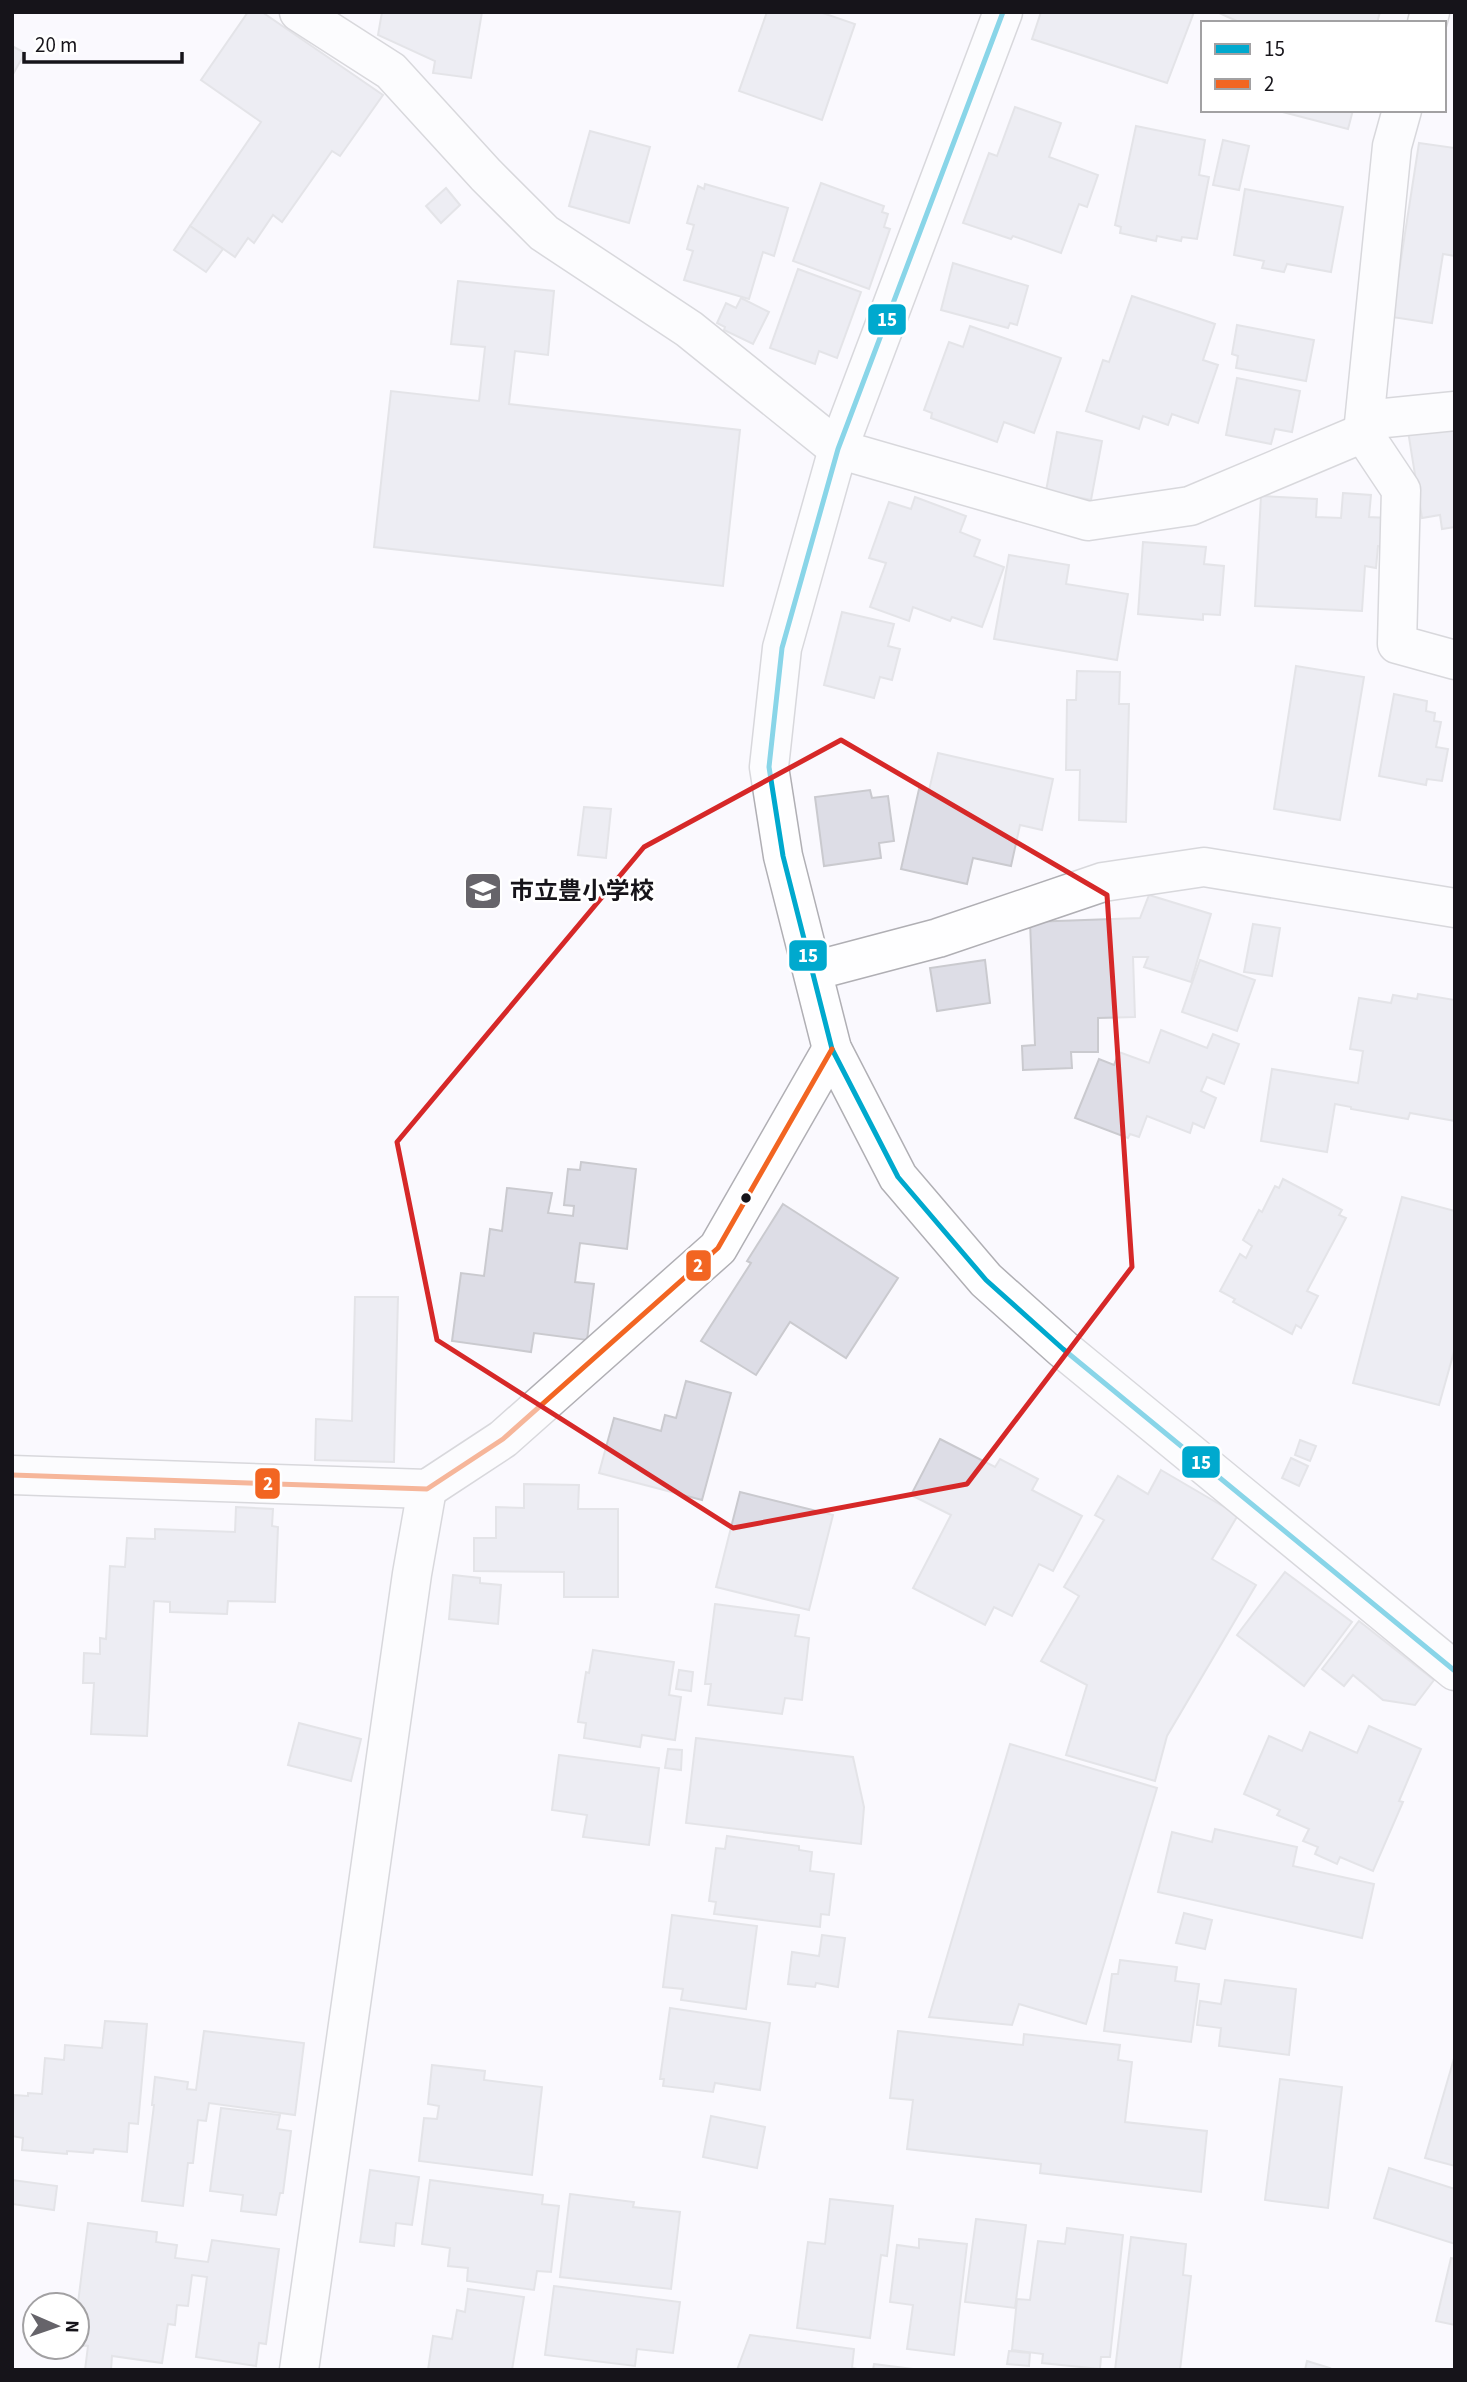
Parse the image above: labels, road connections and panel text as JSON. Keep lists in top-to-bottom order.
{
  "places": {
    "school or university": ["市立豊小学校"]
  },
  "lines": ["transit line 15", "transit line 2"],
  "legend": ["15", "2"],
  "scale_bar": "20 m",
  "north": "right"
}
